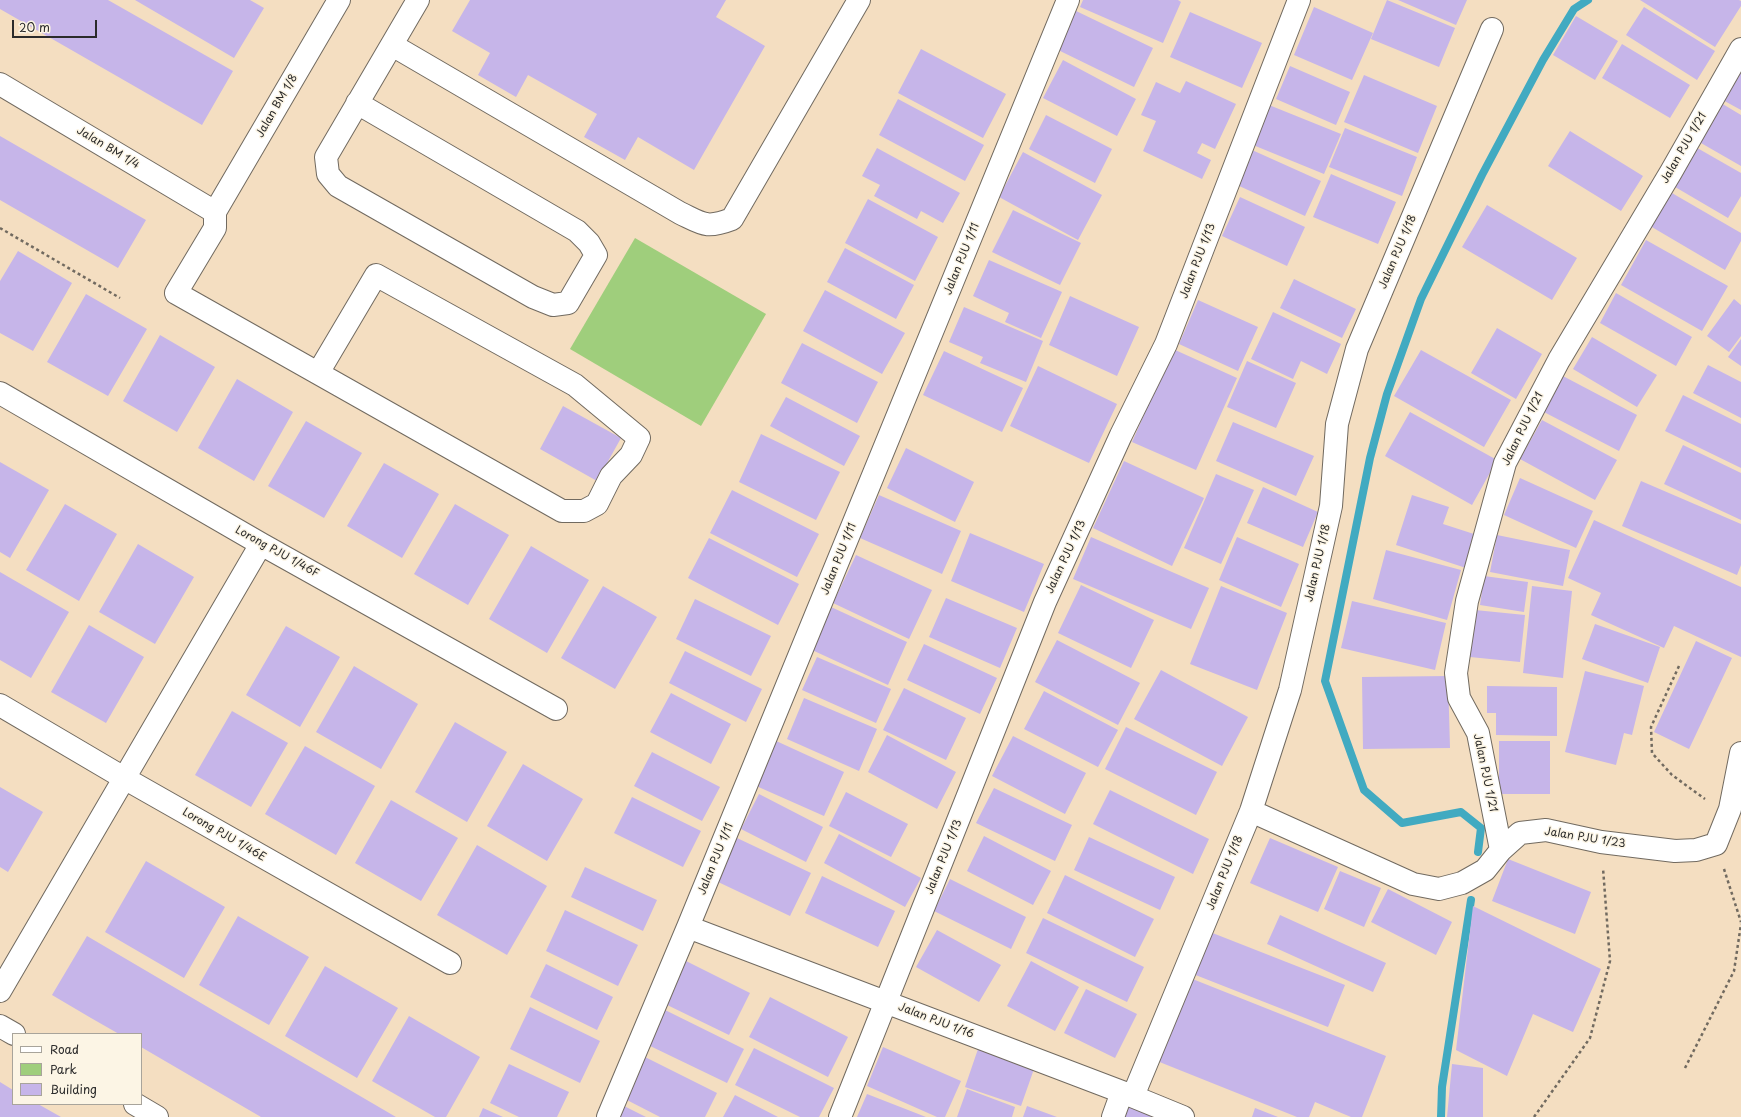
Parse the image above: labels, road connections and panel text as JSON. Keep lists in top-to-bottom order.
{
  "streets": {
    "street": [
      "Jalan BM 1/8",
      "Jalan BM 1/4",
      "Jalan PJU 1/21",
      "Jalan PJU 1/18",
      "Jalan PJU 1/11",
      "Jalan PJU 1/13",
      "Lorong PJU 1/46F",
      "Lorong PJU 1/46E",
      "Jalan PJU 1/23",
      "Jalan PJU 1/16"
    ]
  },
  "crossings": [
    ["Jalan BM 1/8", "Jalan BM 1/4"],
    ["Jalan PJU 1/21", "Jalan PJU 1/23"],
    ["Jalan PJU 1/18", "Jalan PJU 1/23"],
    ["Jalan PJU 1/18", "Jalan PJU 1/16"],
    ["Jalan PJU 1/11", "Jalan PJU 1/16"],
    ["Jalan PJU 1/13", "Jalan PJU 1/16"]
  ],
  "legend": ["Road", "Park", "Building"],
  "scale_bar": "20 m"
}
